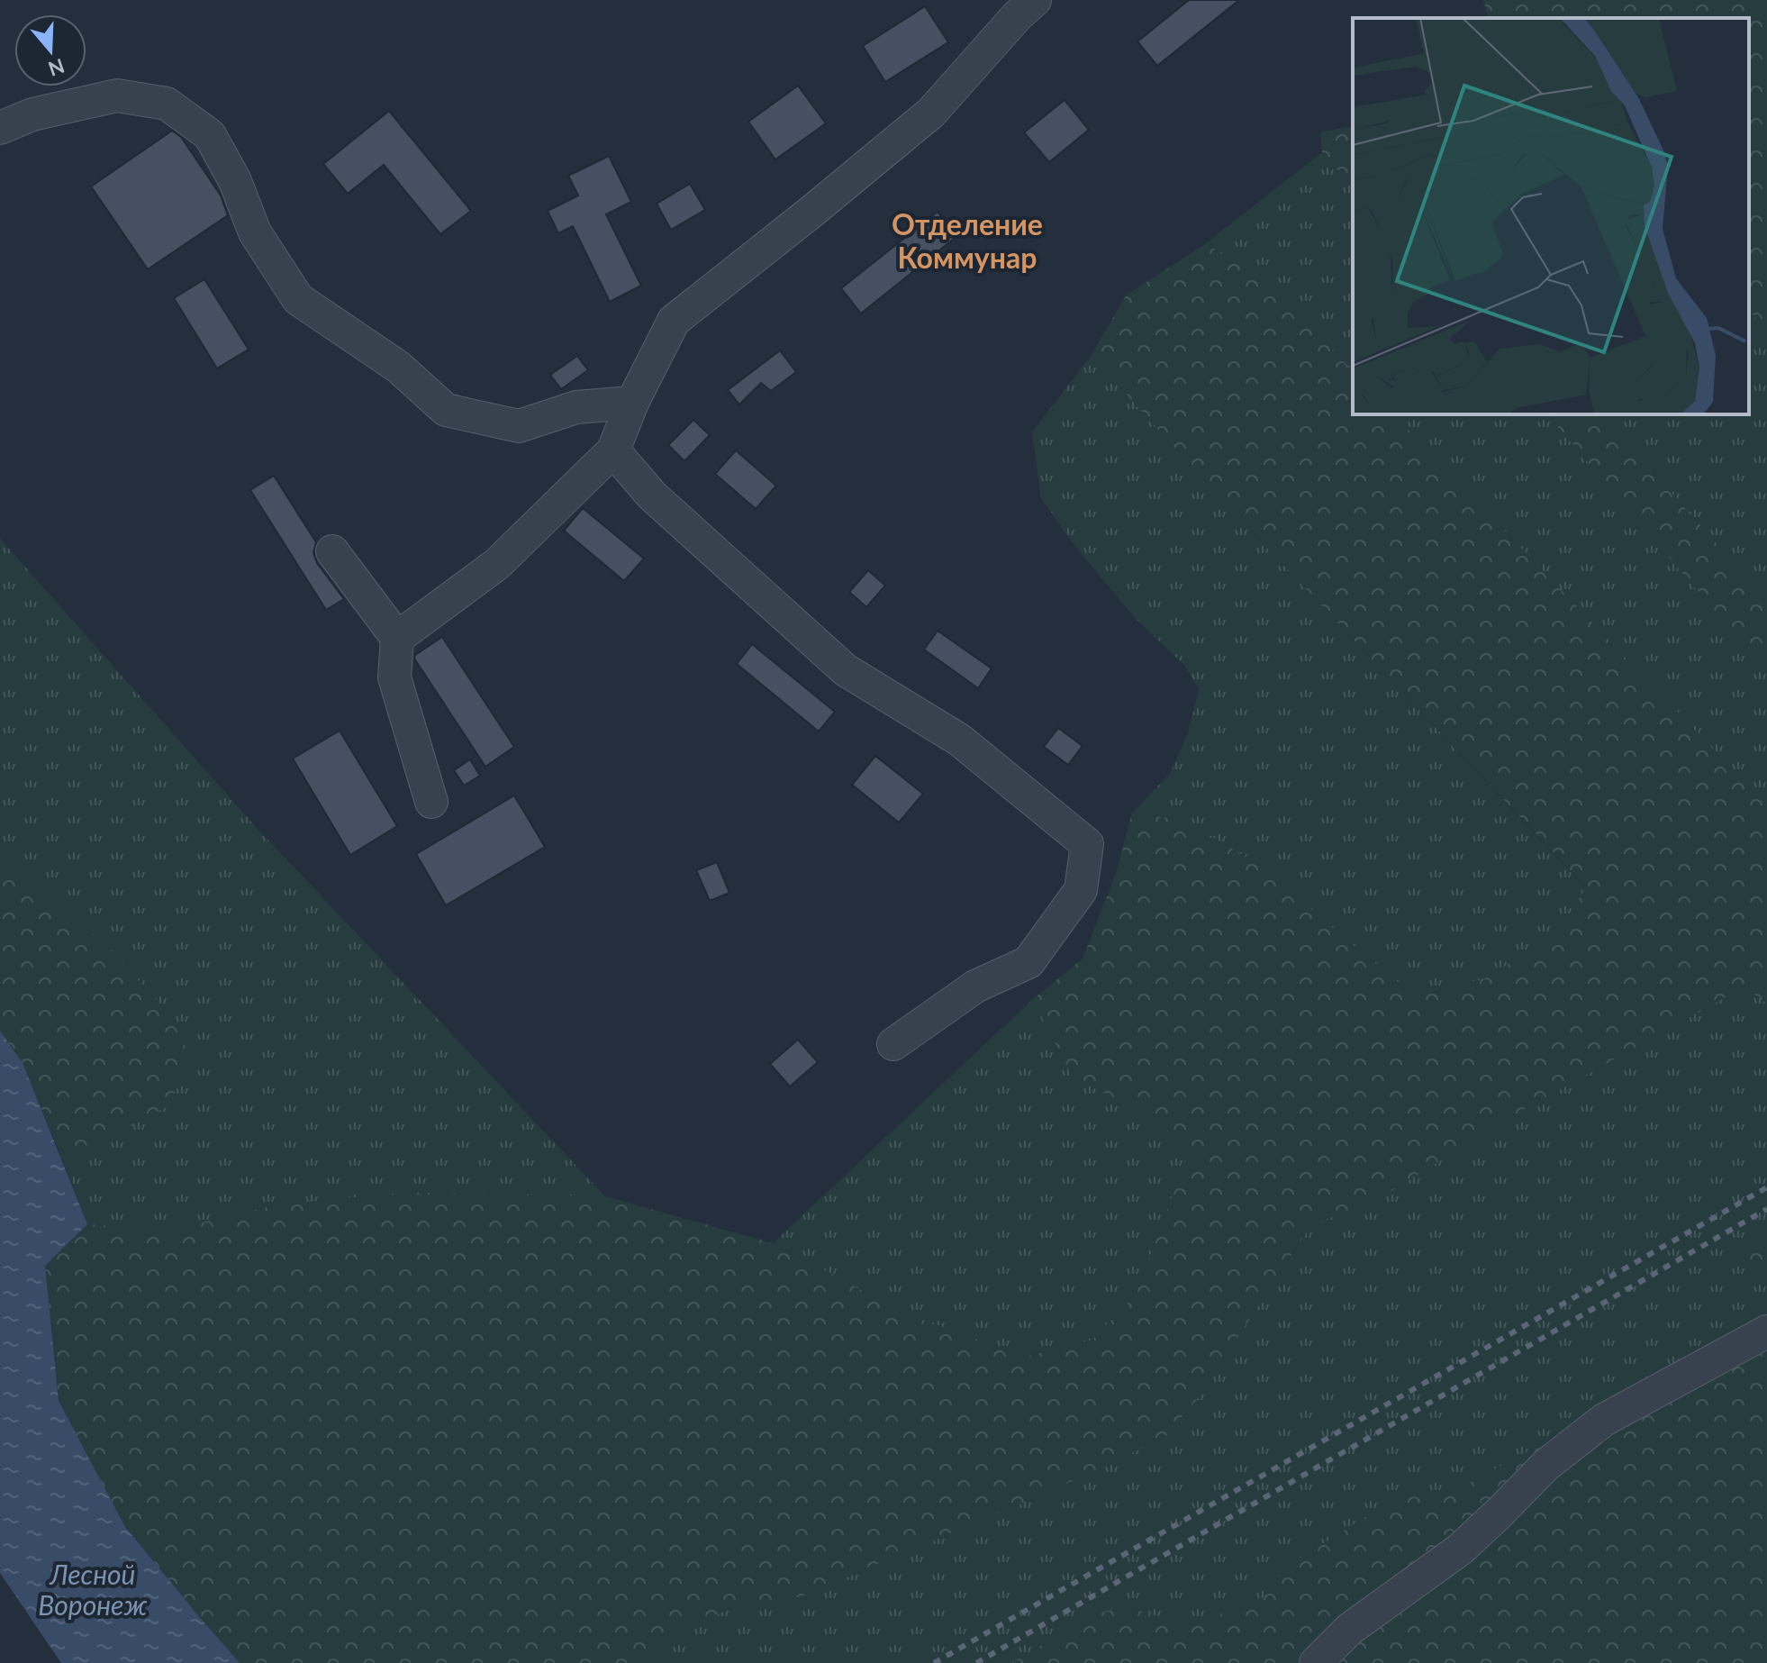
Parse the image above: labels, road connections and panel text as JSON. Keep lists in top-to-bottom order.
{
  "districts": ["Отделение Коммунар"],
  "water": ["Лесной Воронеж"],
  "north": "bottom"
}
